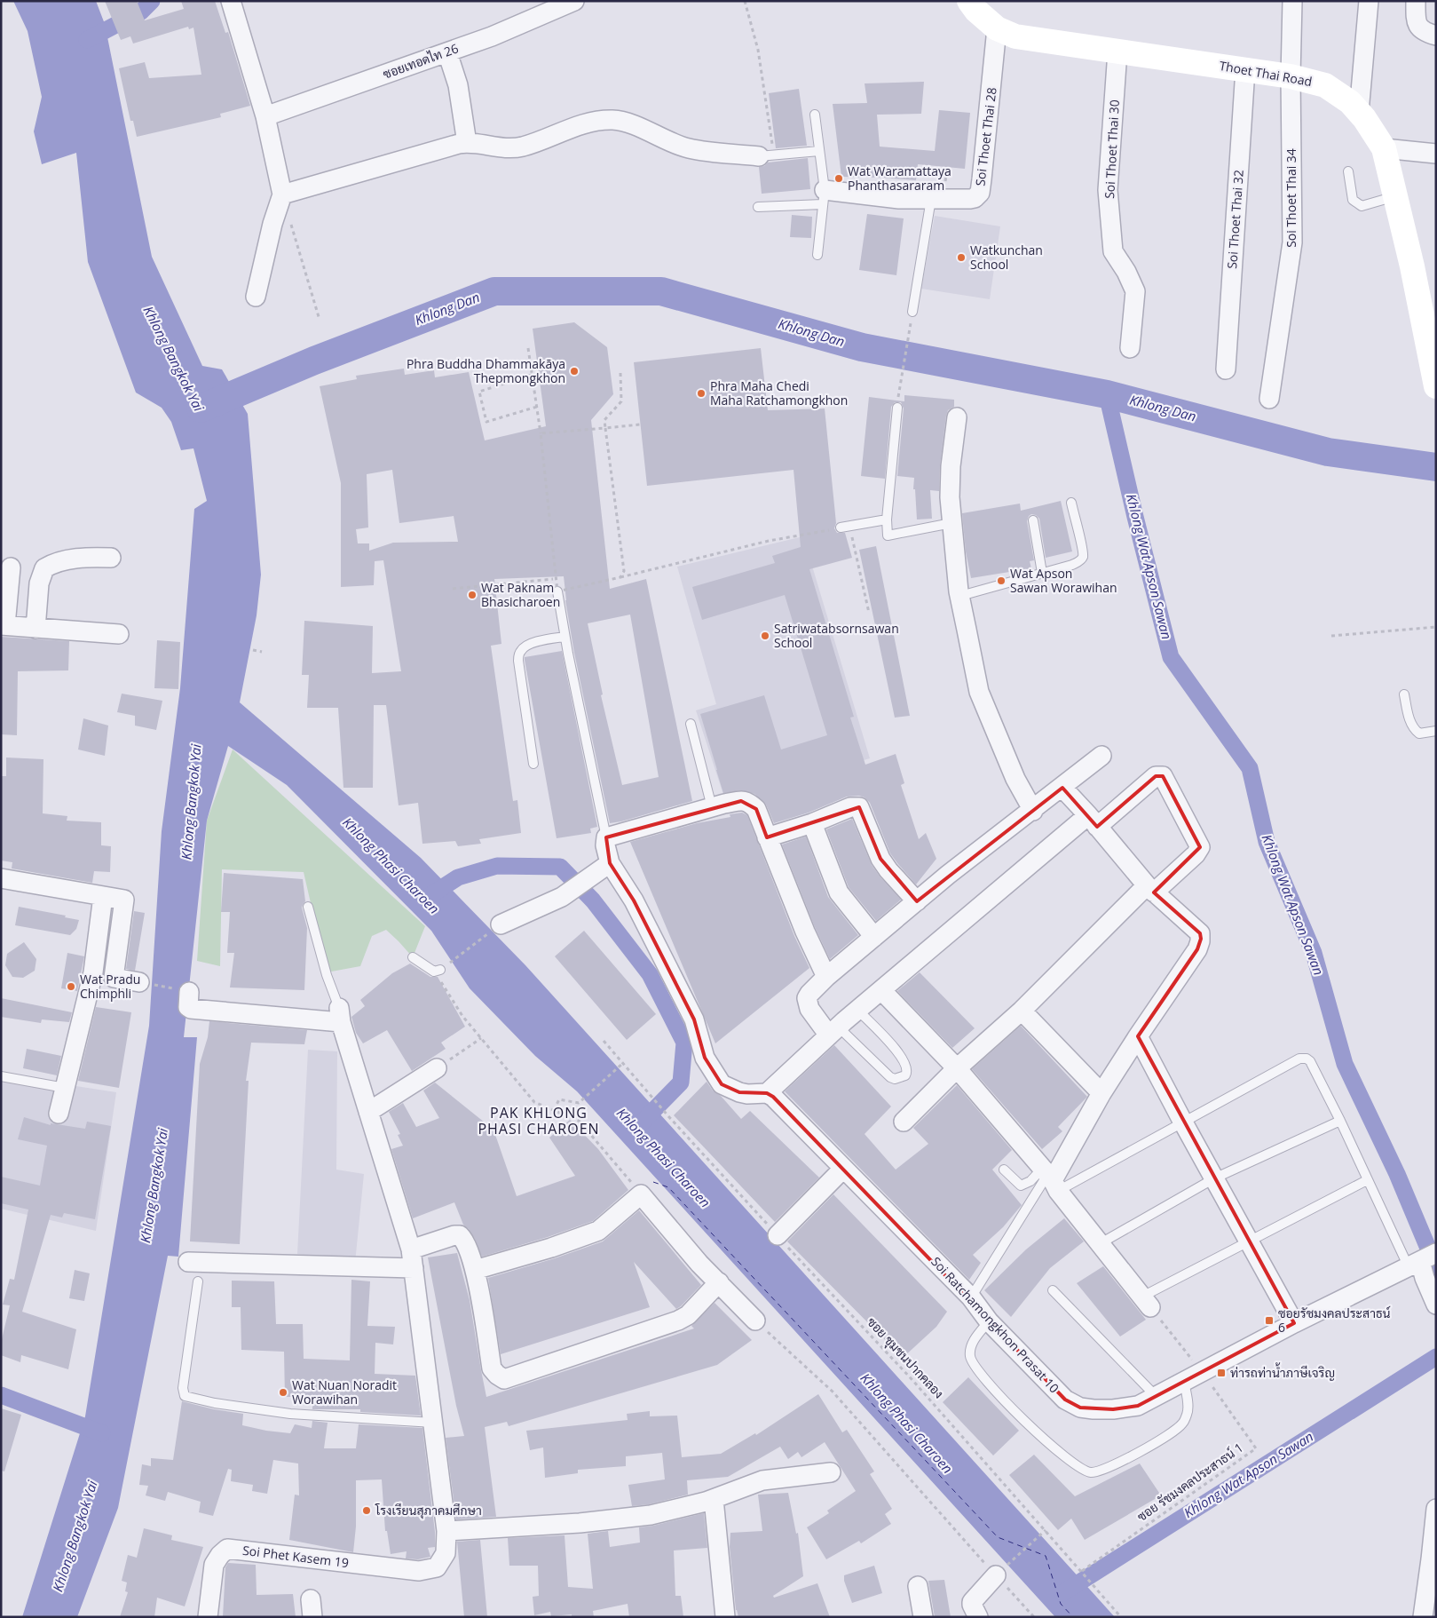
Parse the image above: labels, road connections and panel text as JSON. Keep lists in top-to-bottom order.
{
  "streets": {
    "main road": ["Thoet Thai Road"],
    "street": [
      "ซอยเทอดไท 26",
      "Soi Thoet Thai 28",
      "Soi Thoet Thai 30",
      "Soi Thoet Thai 34",
      "Soi Thoet Thai 32",
      "Soi Ratchamongkhon Prasat 10",
      "Soi Phet Kasem 19"
    ],
    "path": ["ซอย ชุมชนปากคลอง", "ซอย รัชมงคลประสาธน์ 1"]
  },
  "crossings": [
    ["Thoet Thai Road", "Soi Thoet Thai 28"],
    ["Thoet Thai Road", "Soi Thoet Thai 30"],
    ["Thoet Thai Road", "Soi Thoet Thai 34"],
    ["Thoet Thai Road", "Soi Thoet Thai 32"],
    ["Soi Ratchamongkhon Prasat 10", "ซอย รัชมงคลประสาธน์ 1"],
    ["ซอย ชุมชนปากคลอง", "ซอย รัชมงคลประสาธน์ 1"]
  ],
  "districts": ["PAK KHLONG PHASI CHAROEN"],
  "water": [
    "Khlong Dan",
    "Khlong Bangkok Yai",
    "Khlong Wat Apson Sawan",
    "Khlong Phasi Charoen"
  ],
  "places": {
    "other": [
      "Wat Waramattaya Phanthasararam",
      "Watkunchan School",
      "Phra Buddha Dhammakāya Thepmongkhon",
      "Phra Maha Chedi Maha Ratchamongkhon",
      "Wat Apson Sawan Worawihan",
      "Wat Paknam Bhasicharoen",
      "Satriwatabsornsawan School",
      "Wat Pradu Chimphli",
      "Wat Nuan Noradit Worawihan",
      "โรงเรียนสุภาคมศึกษา"
    ],
    "transit": ["ซอยรัชมงคลประสาธน์ 6", "ท่ารถท่าน้ำภาษีเจริญ"]
  }
}
